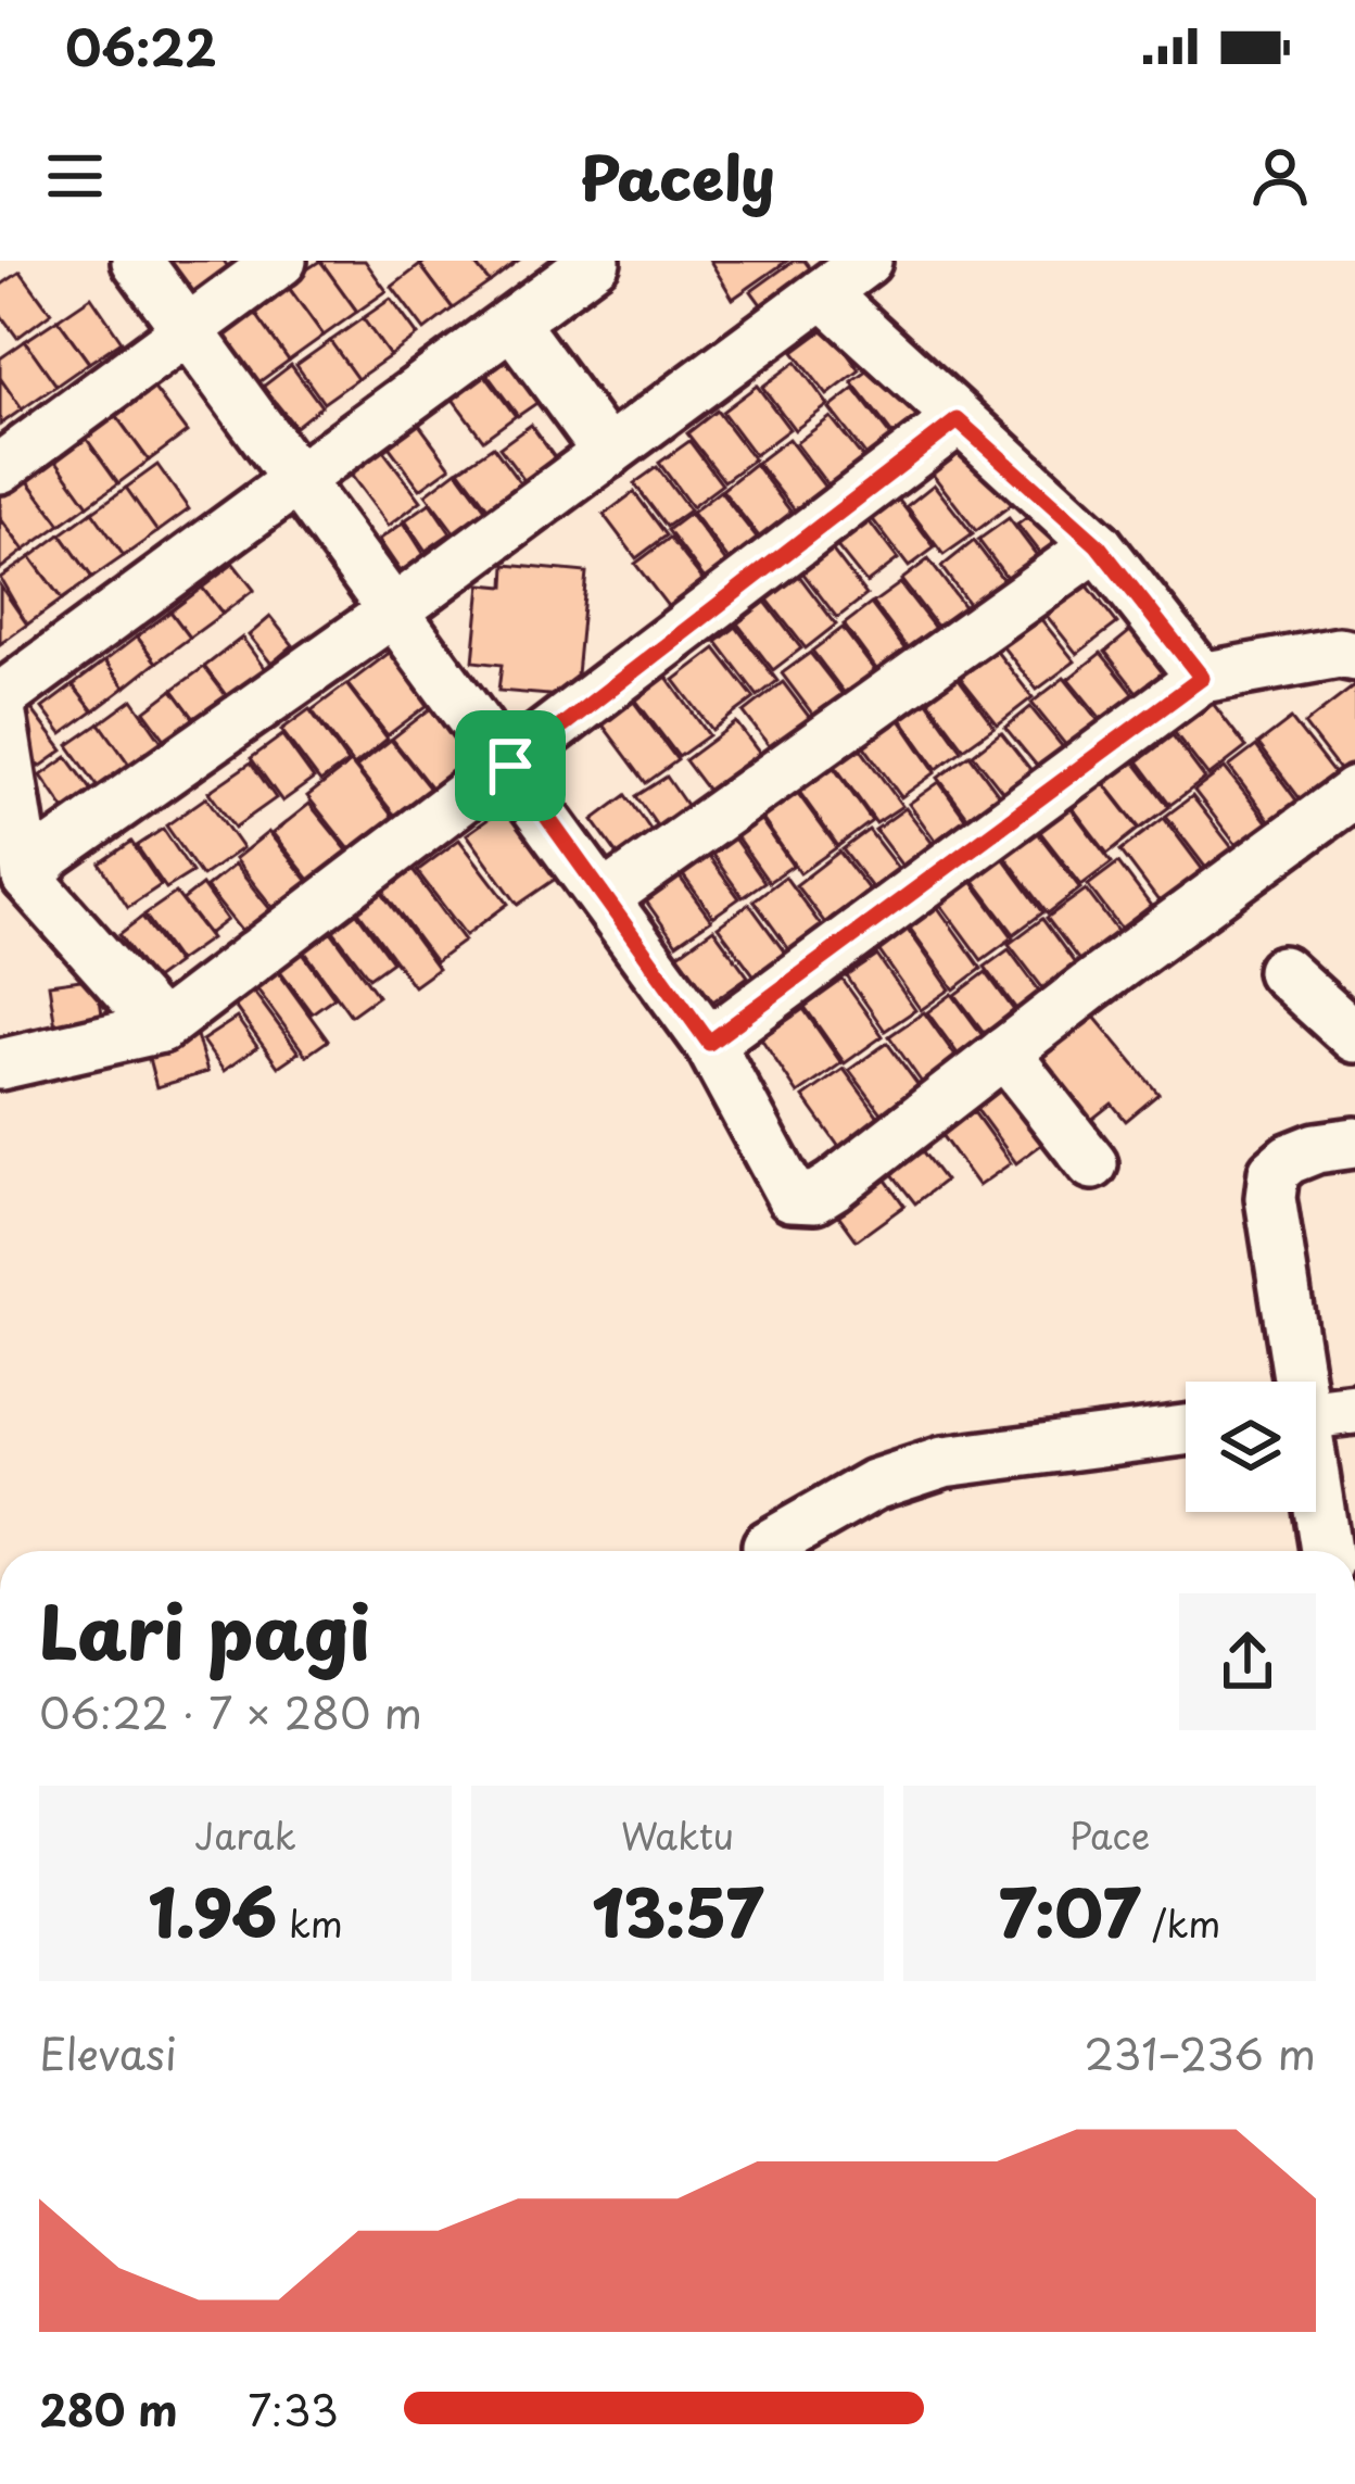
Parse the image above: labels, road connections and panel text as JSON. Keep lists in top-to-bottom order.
{
  "page": {
    "status": "06:22",
    "header": "Pacely",
    "heading": ["Lari pagi", "06:22 · 7 × 280 m"],
    "stats": [
      ["Jarak", "1.96 km"],
      ["Waktu", "13:57"],
      ["Pace", "7:07 /km"]
    ],
    "chart": ["Elevasi", "231–236 m"],
    "list": [
      {
        "name": "280 m",
        "note": "7:33"
      }
    ]
  }
}
